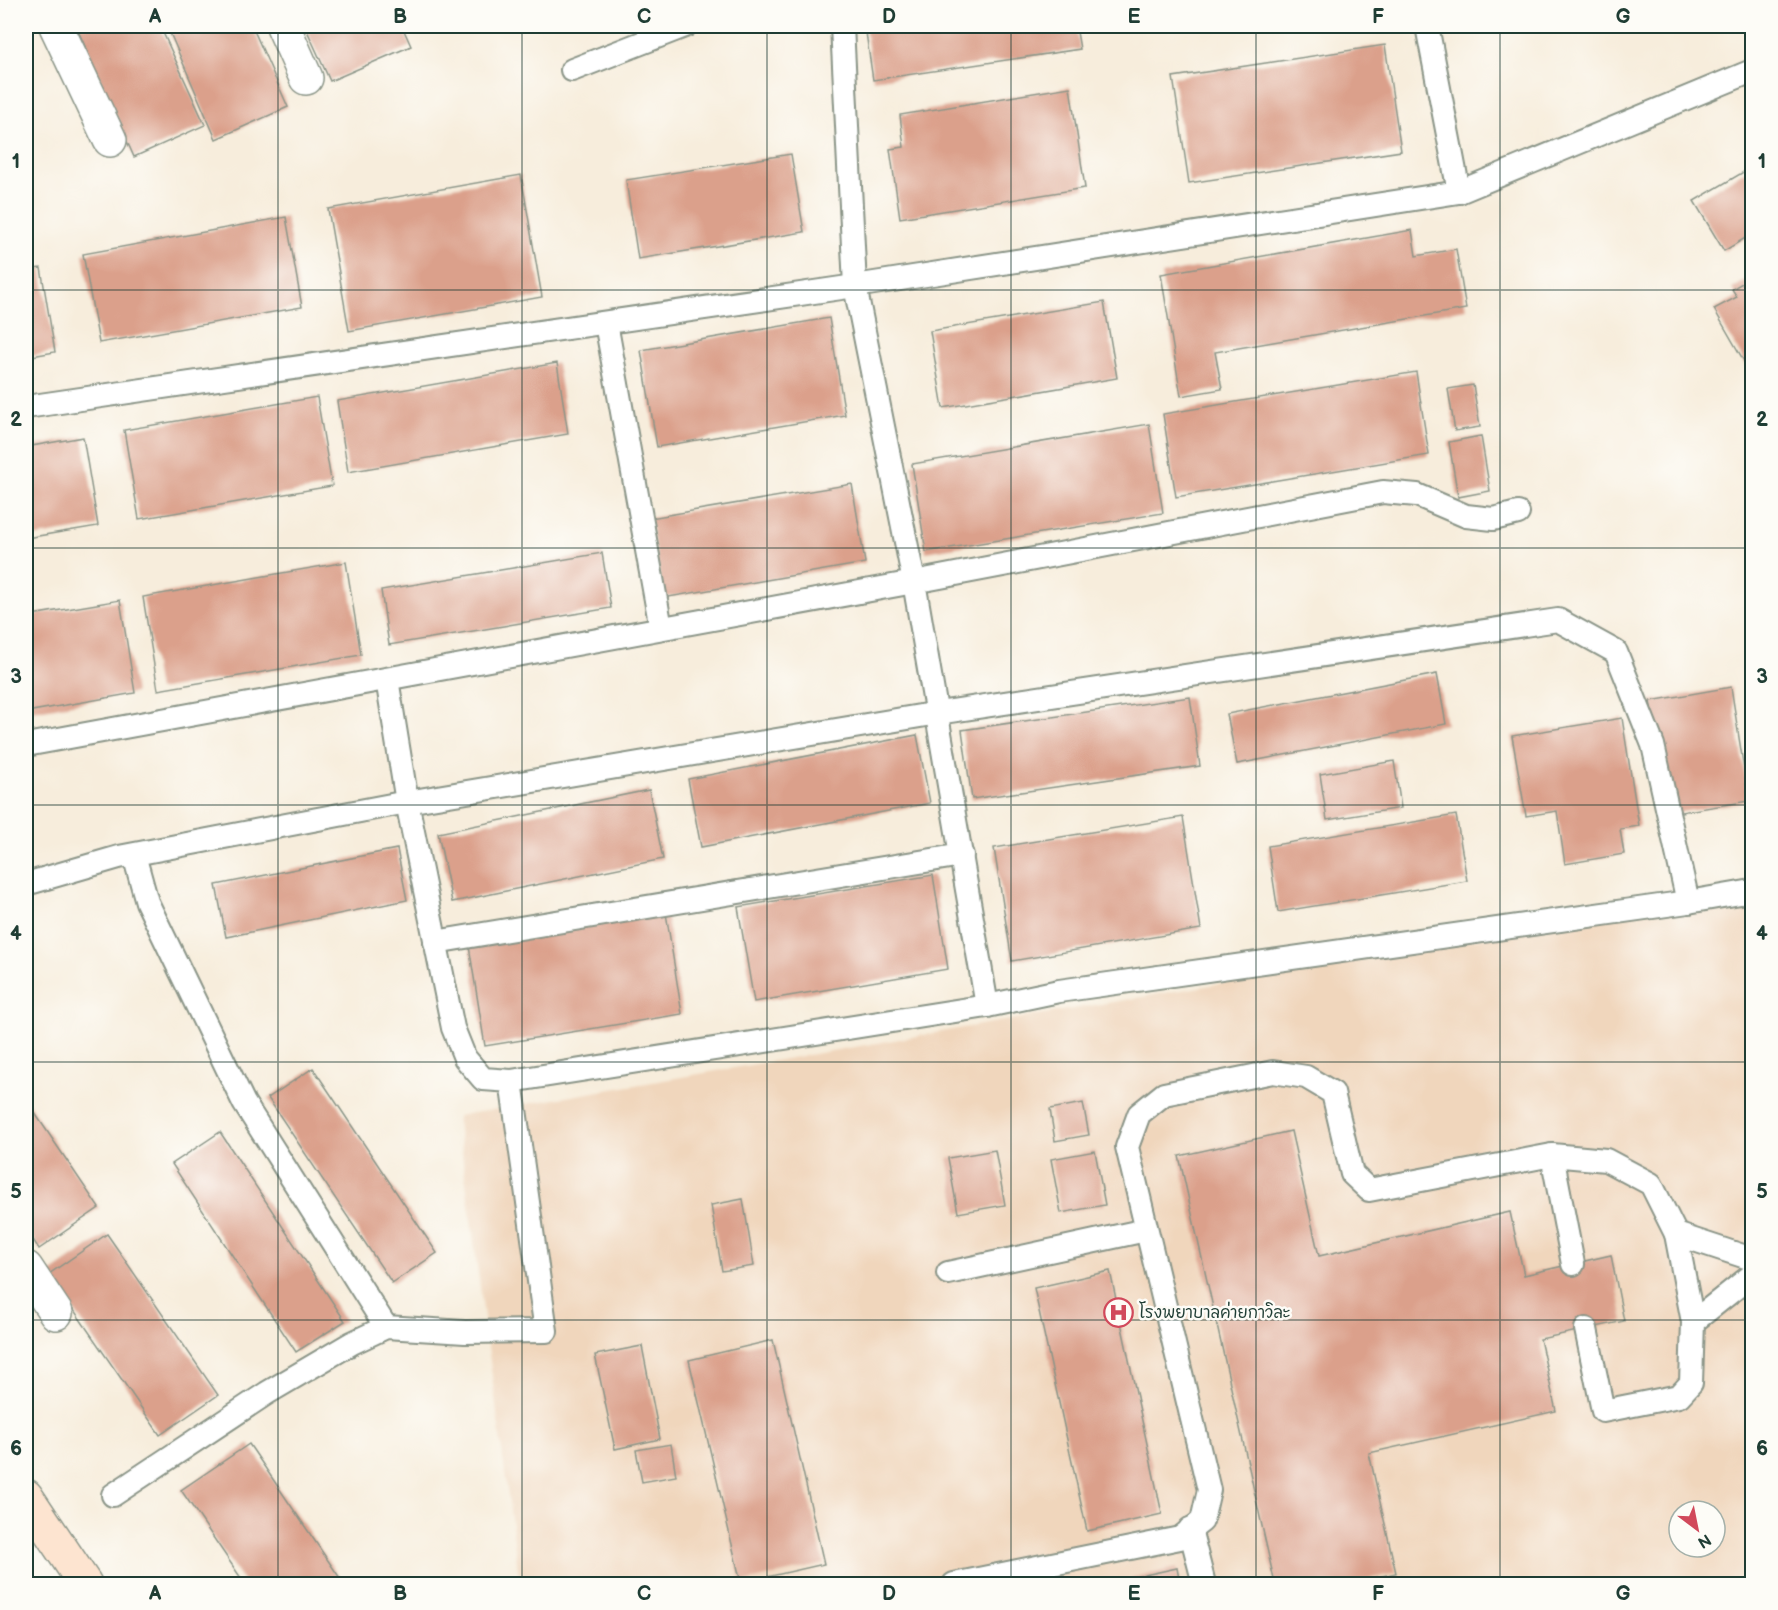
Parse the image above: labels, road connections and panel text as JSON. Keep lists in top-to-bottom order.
{
  "places": {
    "hospital": ["โรงพยาบาลค่ายกาวิละ"]
  },
  "north": "bottom right",
  "grid": {
    "columns": [
      "A",
      "B",
      "C",
      "D",
      "E",
      "F",
      "G"
    ],
    "rows": [
      "1",
      "2",
      "3",
      "4",
      "5",
      "6"
    ]
  }
}
